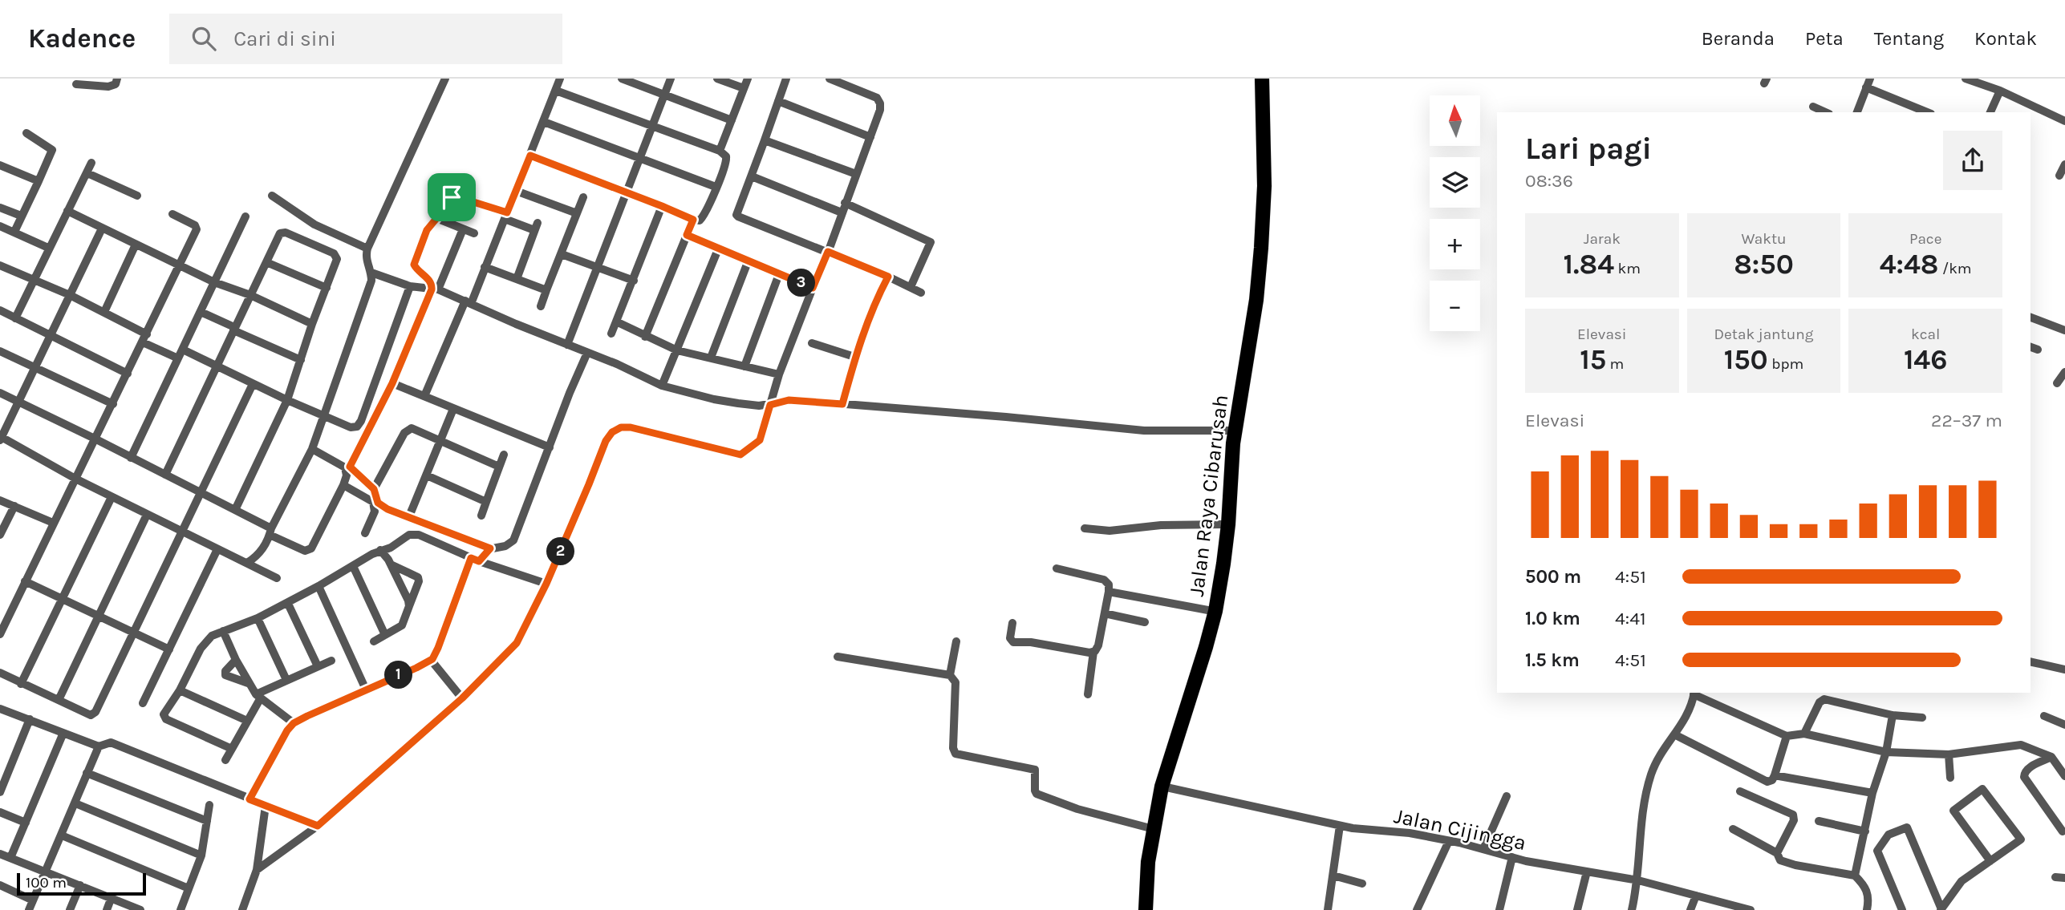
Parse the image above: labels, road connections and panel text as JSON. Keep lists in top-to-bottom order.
{
  "streets": {
    "main road": ["Jalan Raya Cibarusah"],
    "street": ["Jalan Cijingga"]
  },
  "crossings": [
    ["Jalan Raya Cibarusah", "Jalan Cijingga"]
  ],
  "scale_bar": "100 m",
  "north": "top",
  "page": {
    "header": "Kadence",
    "search": "Cari di sini",
    "nav": [
      "Beranda",
      "Peta",
      "Tentang",
      "Kontak"
    ],
    "map_buttons": ["+", "−"],
    "heading": ["Lari pagi", "08:36"],
    "stats": [
      ["Jarak", "1.84 km"],
      ["Waktu", "8:50"],
      ["Pace", "4:48 /km"],
      ["Elevasi", "15 m"],
      ["Detak jantung", "150 bpm"],
      ["kcal", "146"]
    ],
    "pins": ["3", "2", "1"],
    "chart": ["Elevasi", "22–37 m"],
    "list": [
      {
        "name": "500 m",
        "note": "4:51"
      },
      {
        "name": "1.0 km",
        "note": "4:41"
      },
      {
        "name": "1.5 km",
        "note": "4:51"
      }
    ],
    "scale": "100 m"
  }
}
